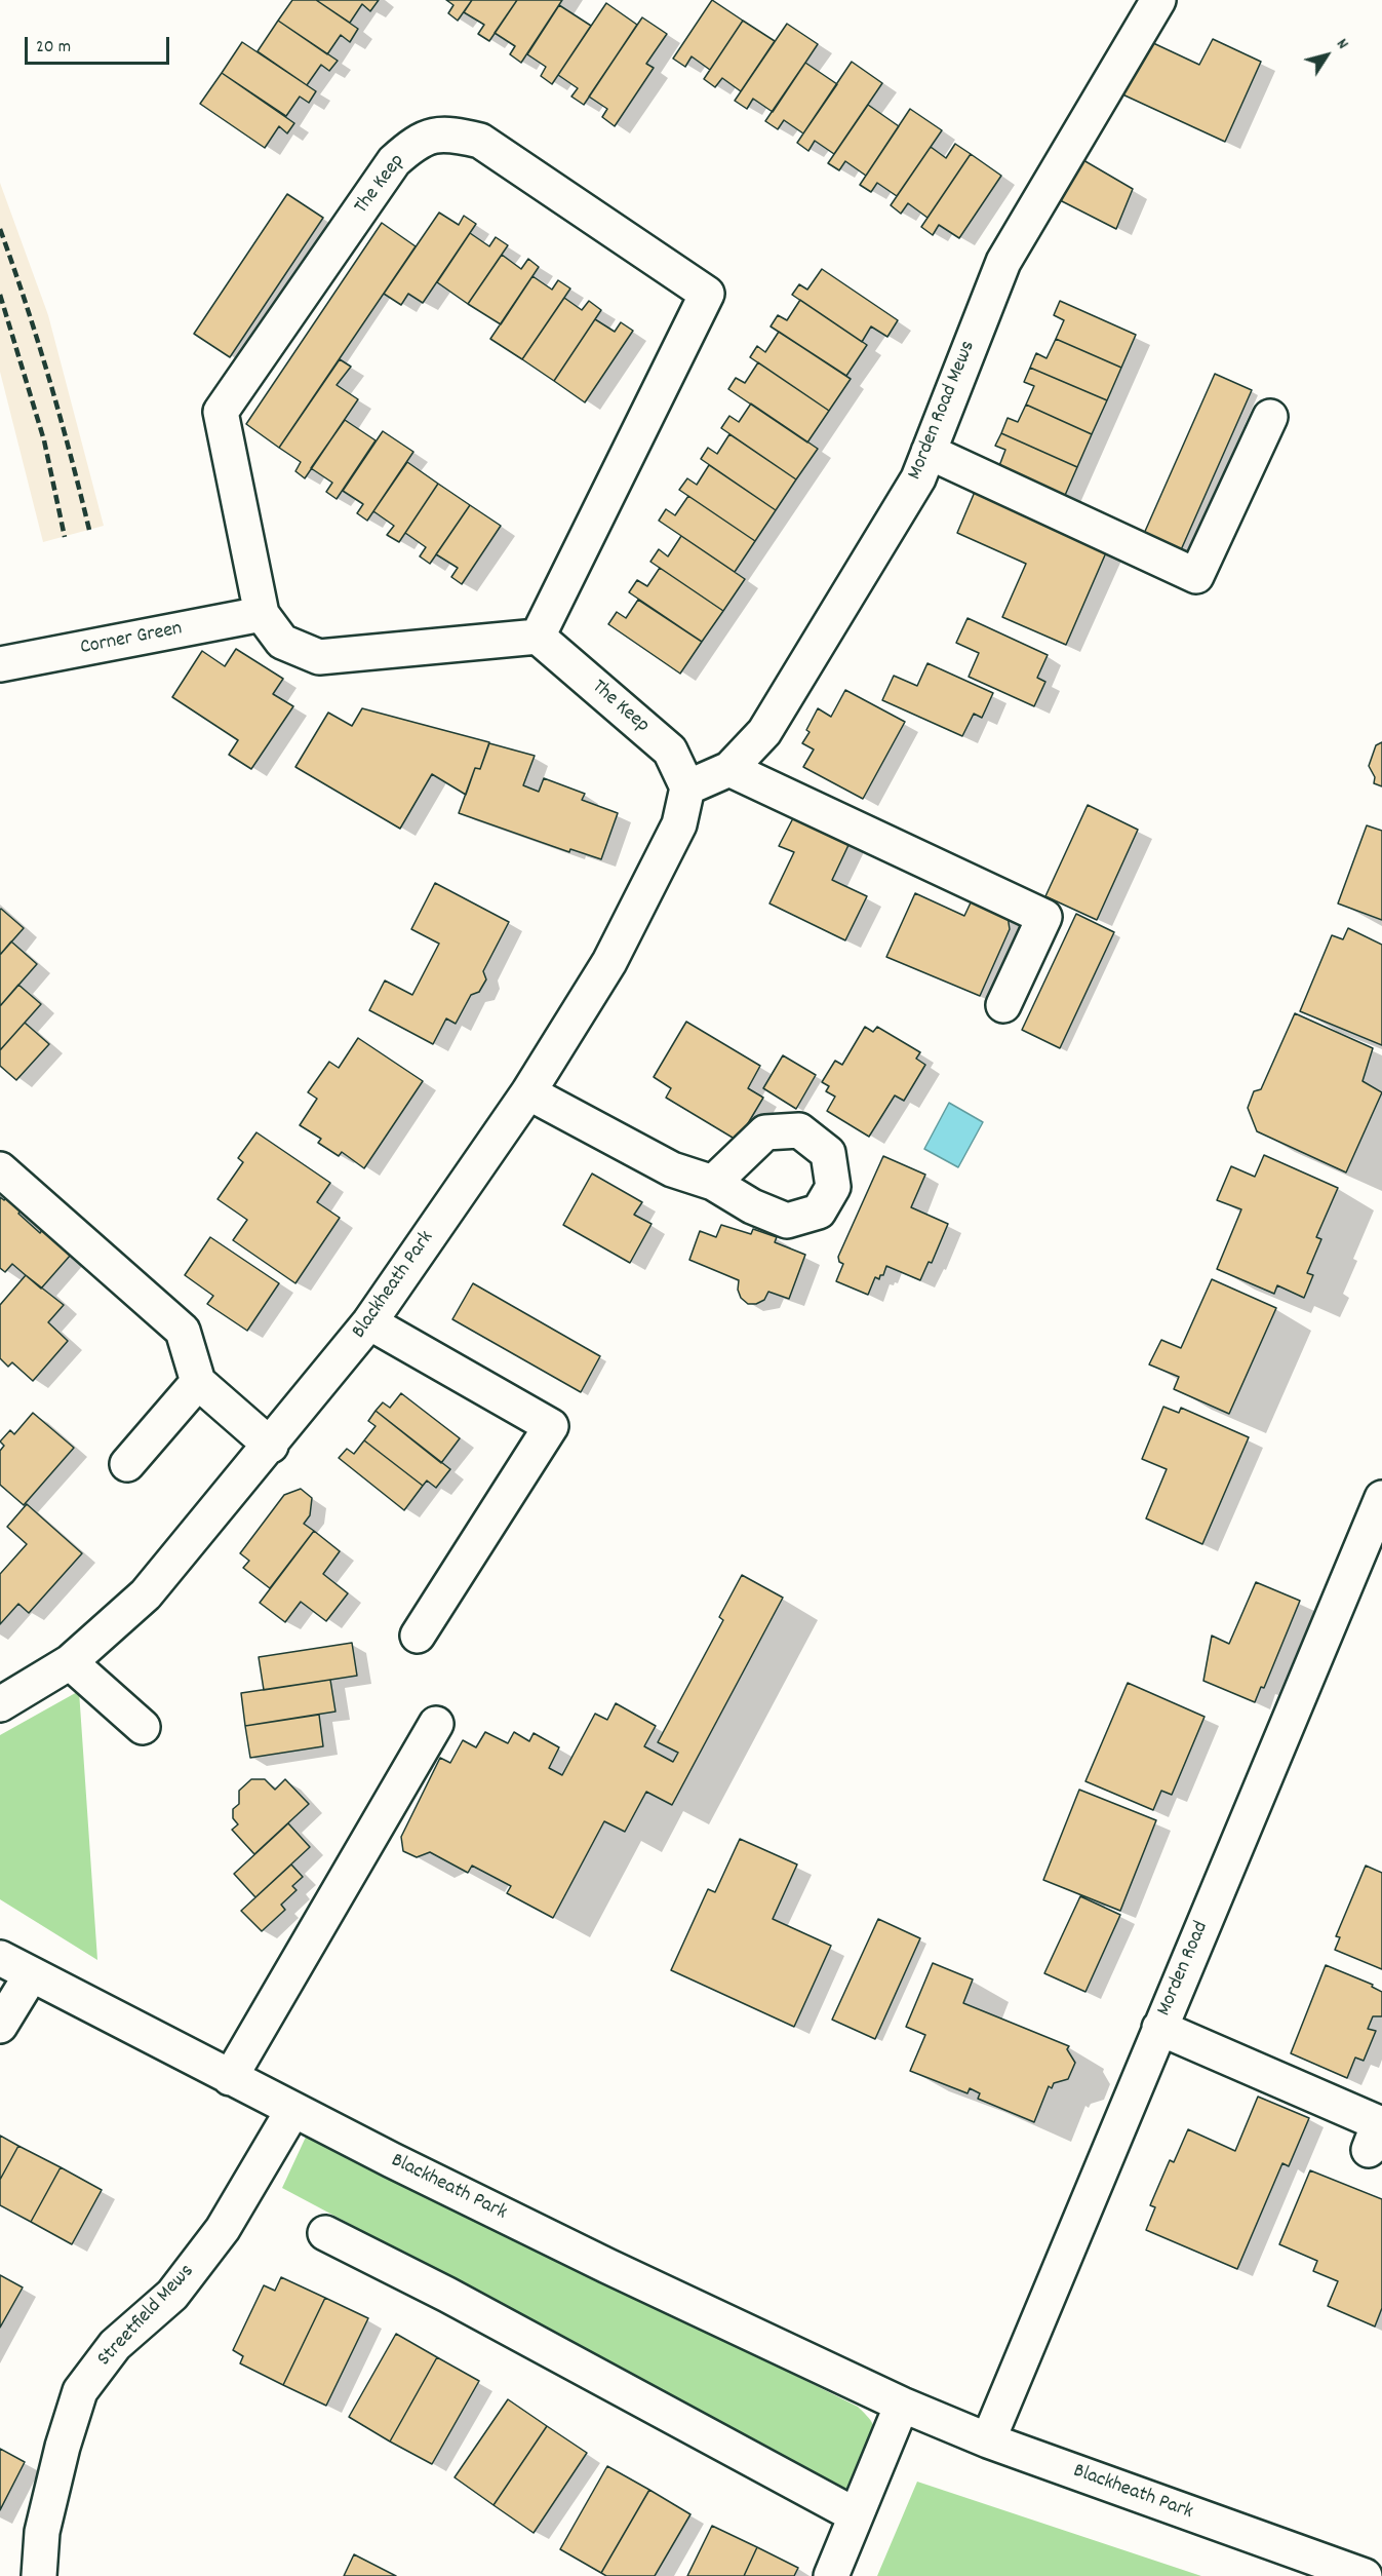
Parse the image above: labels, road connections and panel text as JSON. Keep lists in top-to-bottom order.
{
  "streets": {
    "street": [
      "The Keep",
      "Morden Road Mews",
      "Corner Green",
      "Blackheath Park",
      "Morden Road",
      "Streetfield Mews"
    ]
  },
  "crossings": [
    ["The Keep", "Morden Road Mews"],
    ["The Keep", "Corner Green"],
    ["The Keep", "Blackheath Park"],
    ["Morden Road Mews", "Blackheath Park"],
    ["Blackheath Park", "Morden Road"],
    ["Blackheath Park", "Streetfield Mews"]
  ],
  "scale_bar": "20 m",
  "north": "top right"
}
